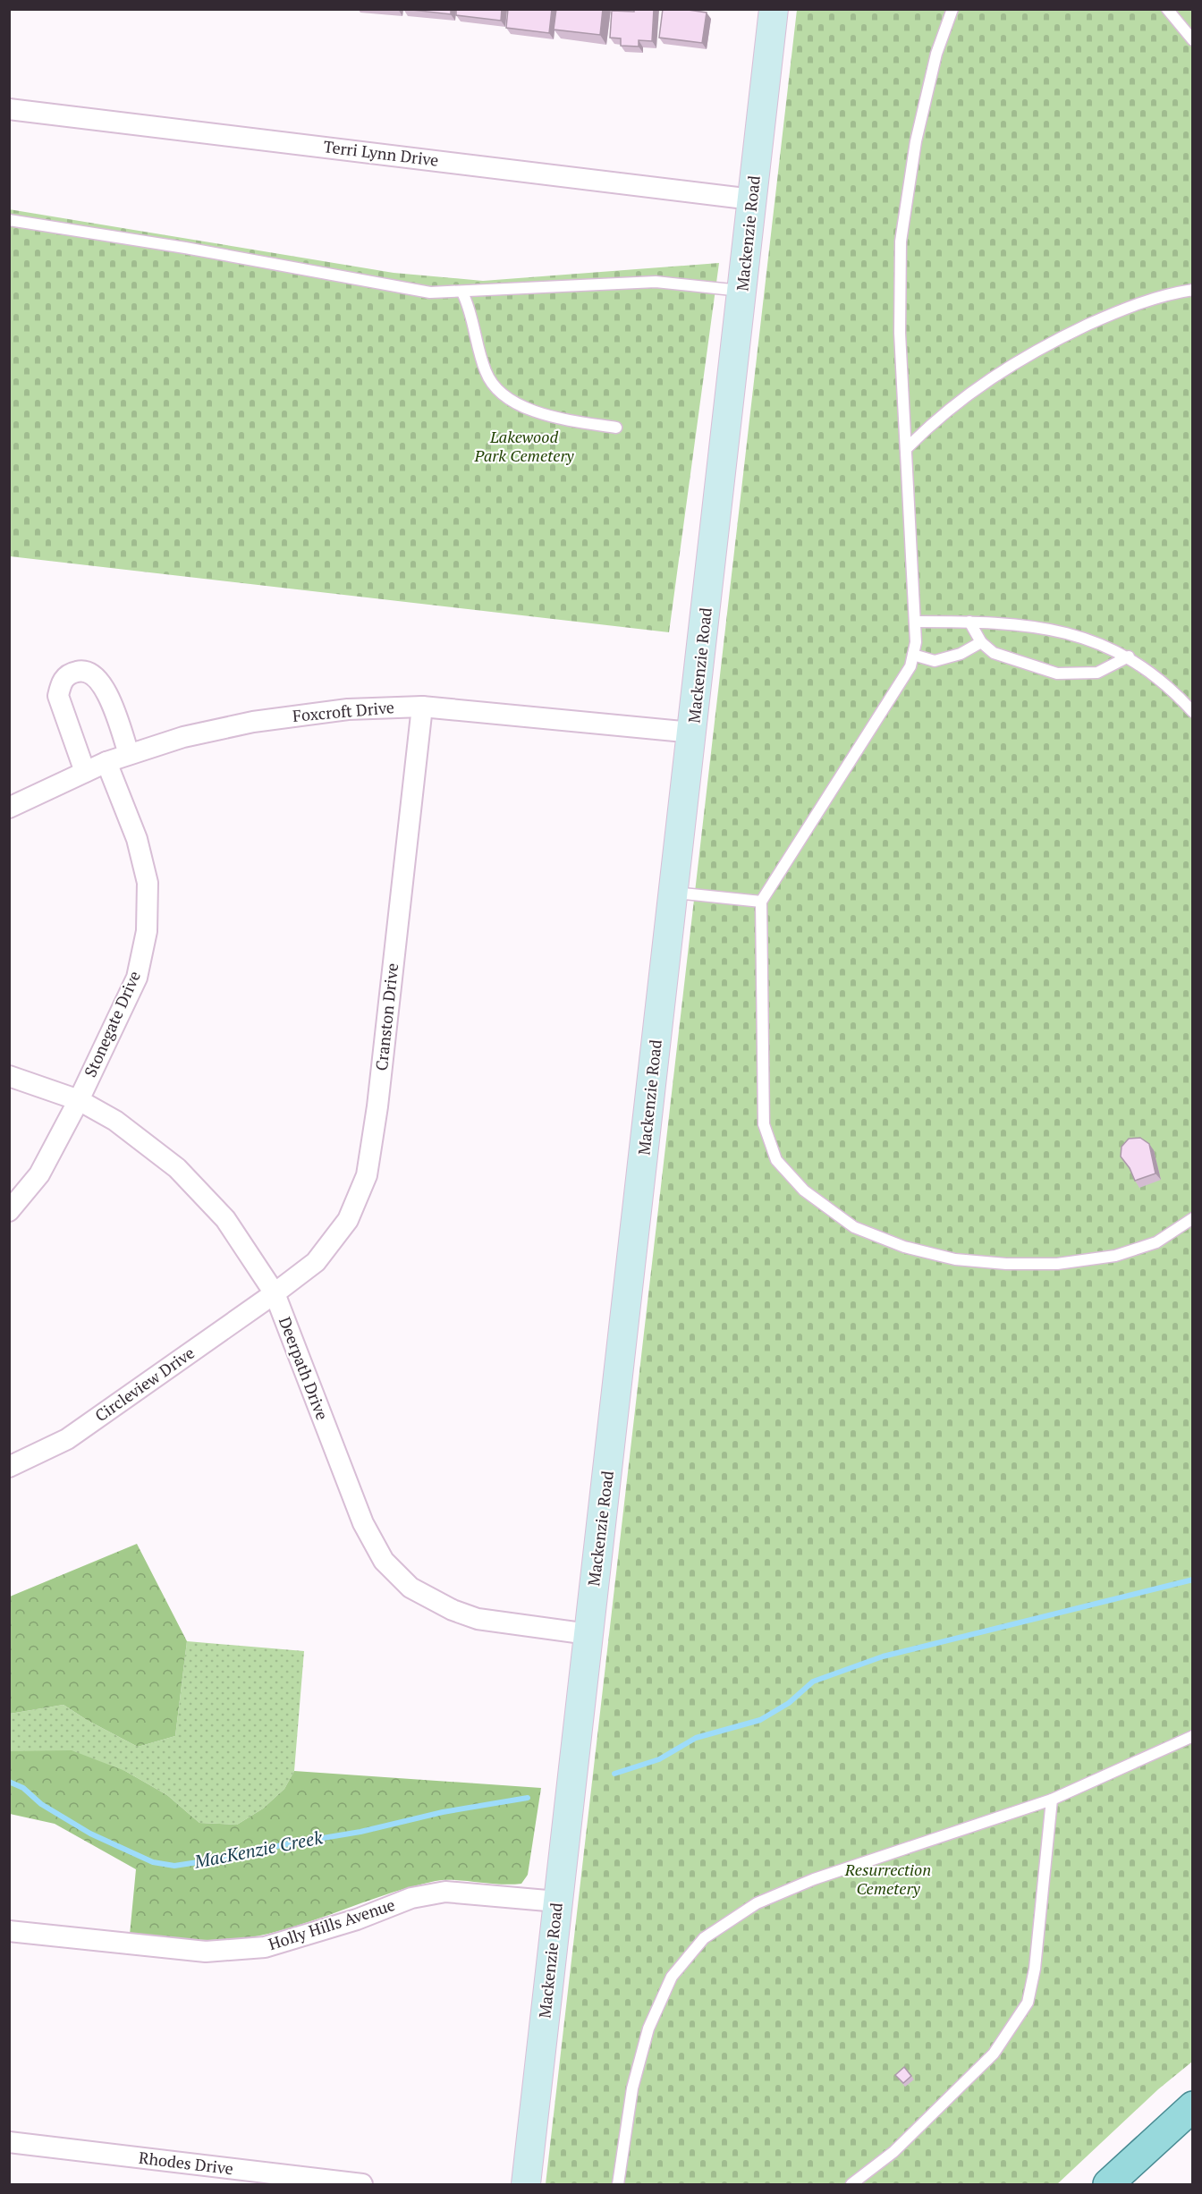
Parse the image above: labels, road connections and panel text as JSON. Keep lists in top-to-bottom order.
{
  "streets": {
    "main road": ["Mackenzie Road"],
    "street": [
      "Terri Lynn Drive",
      "Foxcroft Drive",
      "Cranston Drive",
      "Stonegate Drive",
      "Deerpath Drive",
      "Circleview Drive",
      "Holly Hills Avenue",
      "Rhodes Drive"
    ]
  },
  "crossings": [
    ["Terri Lynn Drive", "Mackenzie Road"],
    ["Mackenzie Road", "Foxcroft Drive"],
    ["Mackenzie Road", "Deerpath Drive"],
    ["Mackenzie Road", "Holly Hills Avenue"],
    ["Foxcroft Drive", "Cranston Drive"],
    ["Foxcroft Drive", "Stonegate Drive"],
    ["Cranston Drive", "Deerpath Drive"],
    ["Cranston Drive", "Circleview Drive"],
    ["Stonegate Drive", "Deerpath Drive"],
    ["Deerpath Drive", "Circleview Drive"]
  ],
  "water": ["MacKenzie Creek"],
  "parks": ["Lakewood Park Cemetery", "Resurrection Cemetery"]
}
